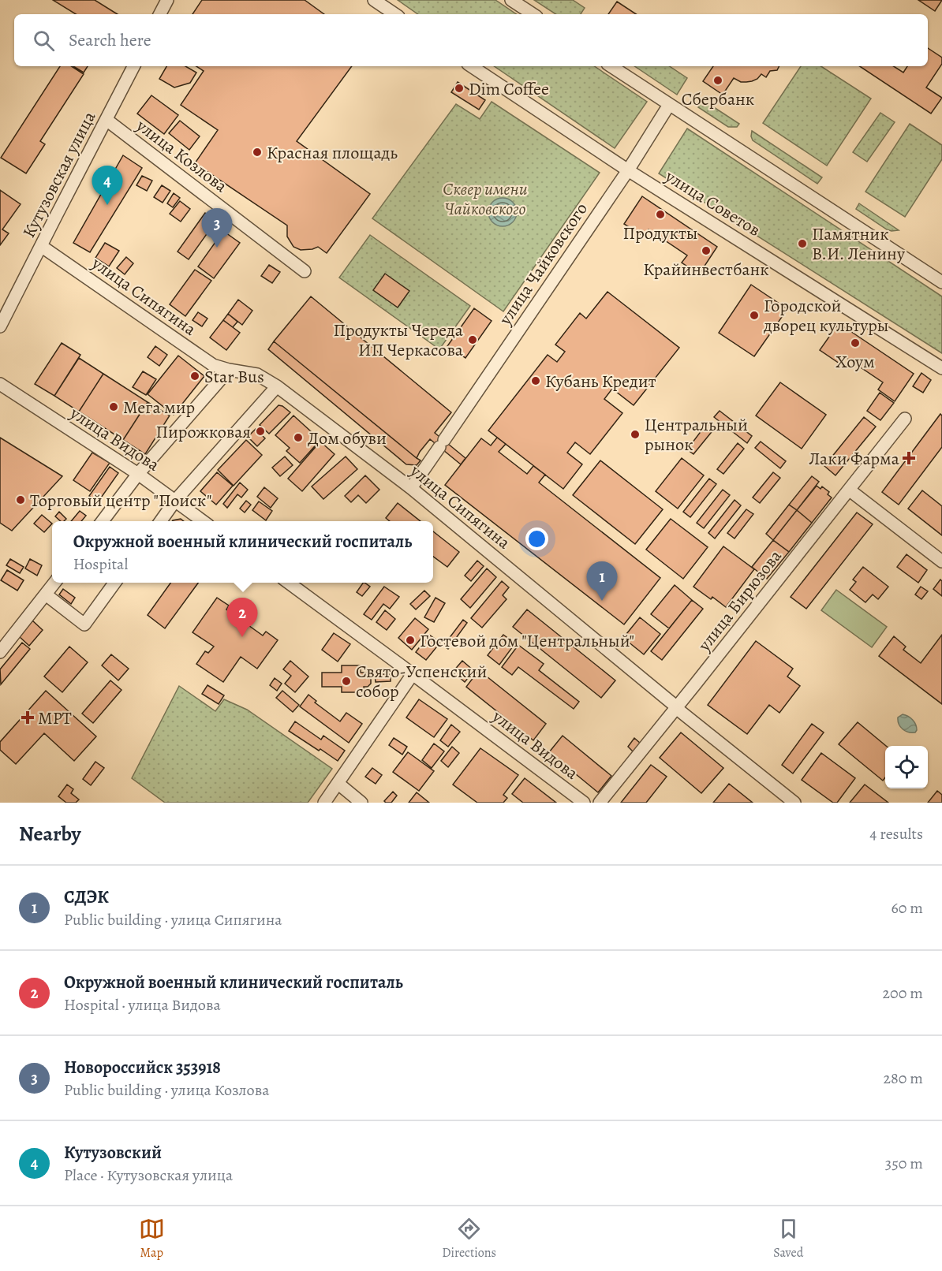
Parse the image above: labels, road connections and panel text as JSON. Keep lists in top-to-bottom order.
{
  "streets": {
    "street": [
      "улица Козлова",
      "Кутузовская улица",
      "улица Советов",
      "улица Чайковского",
      "улица Сипягина",
      "улица Видова",
      "улица Бирюзова"
    ]
  },
  "crossings": [
    ["улица Козлова", "Кутузовская улица"],
    ["Кутузовская улица", "улица Сипягина"],
    ["улица Советов", "улица Чайковского"],
    ["улица Чайковского", "улица Сипягина"],
    ["улица Сипягина", "улица Бирюзова"]
  ],
  "parks": ["Сквер имени Чайковского"],
  "places": {
    "other": [
      "Сбербанк",
      "Dim Coffee",
      "Красная площадь",
      "Продукты",
      "Памятник В.И. Ленину",
      "Крайинвестбанк",
      "Городской дворец культуры",
      "Продукты Череда ИП Черкасова",
      "Хоум",
      "Star Bus",
      "Кубань Кредит",
      "Мега мир",
      "Пирожковая",
      "Центральный рынок",
      "Дом обуви",
      "Торговый центр \"Поиск\"",
      "Гостевой дом \"Центральный\"",
      "Свято-Успенский собор"
    ],
    "health": ["Лаки Фарма", "МРТ"]
  },
  "page": {
    "search": "Search here",
    "pins": [
      "4",
      "3",
      "1",
      "2"
    ],
    "popup": ["Окружной военный клинический госпиталь", "Hospital"],
    "heading": ["Nearby", "4 results"],
    "list": [
      {
        "mark": "1",
        "name": "СДЭК",
        "note": "Public building · улица Сипягина",
        "value": "60 m"
      },
      {
        "mark": "2",
        "name": "Окружной военный клинический госпиталь",
        "note": "Hospital · улица Видова",
        "value": "200 m"
      },
      {
        "mark": "3",
        "name": "Новороссийск 353918",
        "note": "Public building · улица Козлова",
        "value": "280 m"
      },
      {
        "mark": "4",
        "name": "Кутузовский",
        "note": "Place · Кутузовская улица",
        "value": "350 m"
      }
    ],
    "nav": ["Map", "Directions", "Saved"]
  }
}
